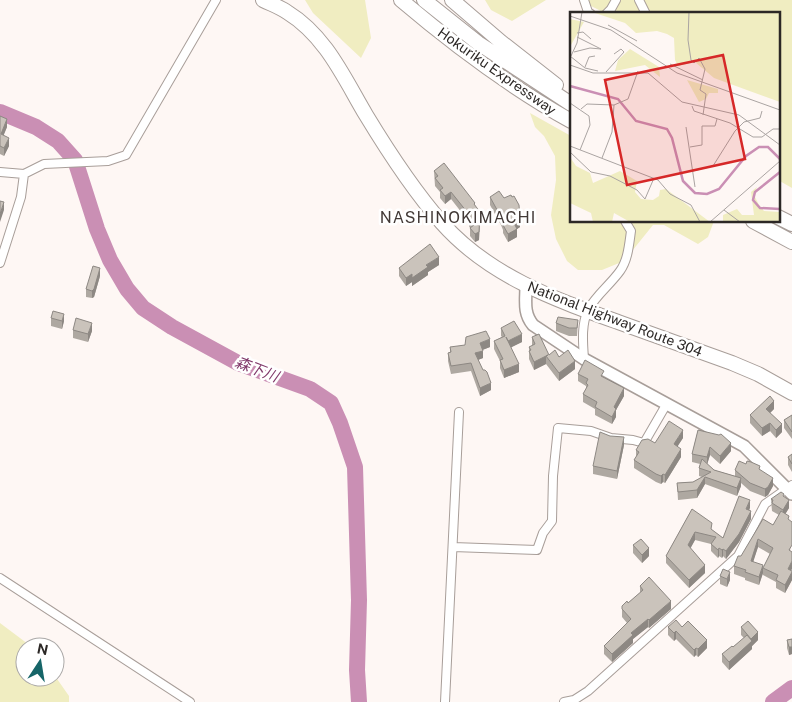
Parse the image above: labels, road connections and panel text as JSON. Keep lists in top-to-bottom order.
{
  "streets": {
    "highway": ["Hokuriku Expressway", "National Highway Route 304"]
  },
  "districts": ["NASHINOKIMACHI"],
  "water": ["森下川"],
  "north": "top"
}
